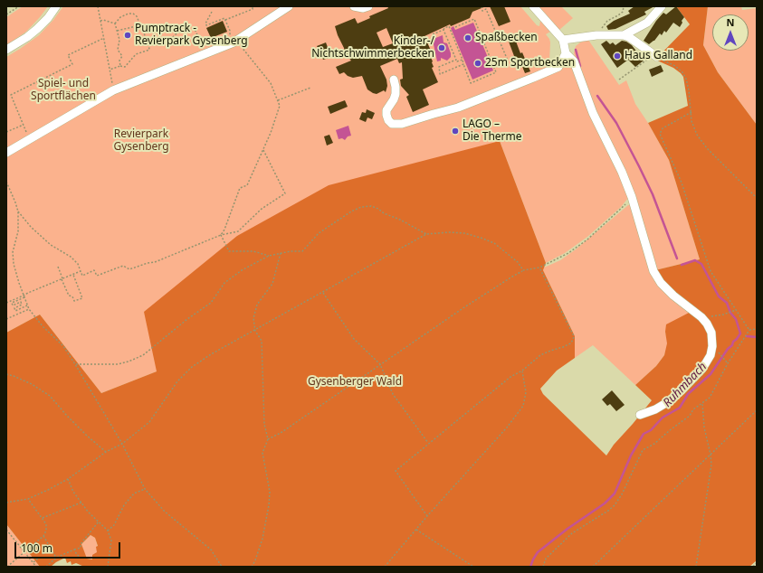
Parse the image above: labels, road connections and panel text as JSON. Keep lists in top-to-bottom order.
{
  "water": ["Ruhmbach"],
  "parks": ["Spiel- und Sportflächen", "Revierpark Gysenberg", "Gysenberger Wald"],
  "places": [
    "Pumptrack - Revierpark Gysenberg",
    "Spaßbecken",
    "Kinder-/ Nichtschwimmerbecken",
    "Haus Galland",
    "25m Sportbecken",
    "LAGO – Die Therme"
  ],
  "scale_bar": "100 m",
  "north": "top"
}
